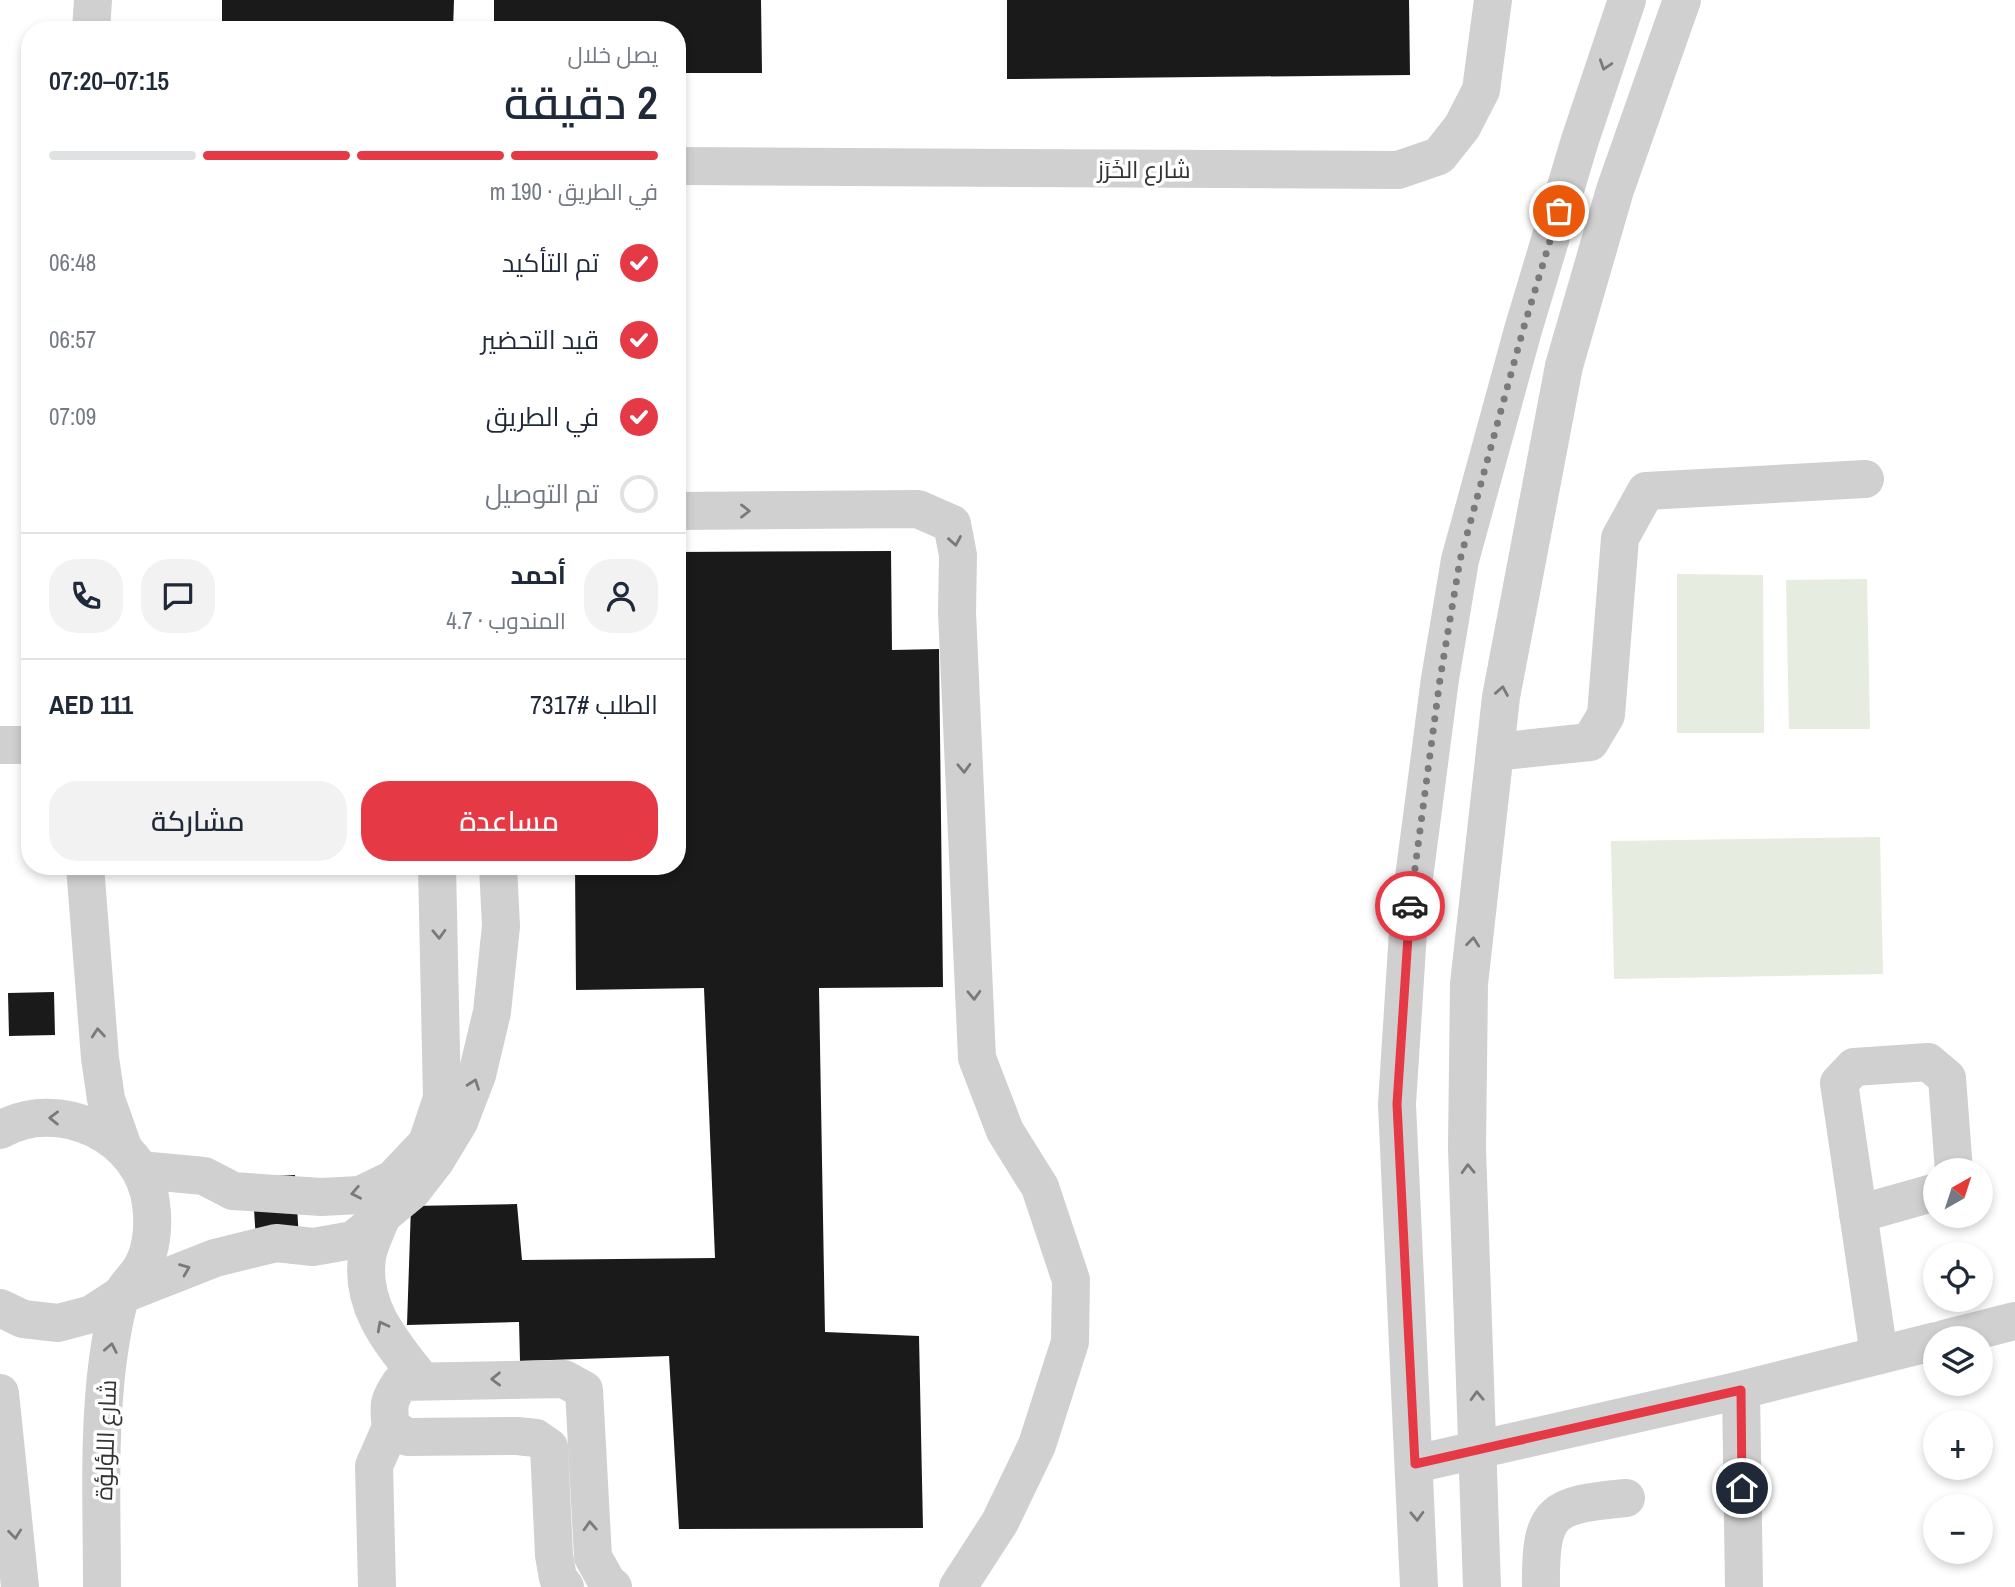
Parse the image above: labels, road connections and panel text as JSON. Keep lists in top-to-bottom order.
{
  "streets": {
    "street": ["شارع الخَرَز", "شارع اللؤلؤة"]
  },
  "north": "top right",
  "page": {
    "heading": ["2 دقيقة", "يصل خلال", "07:15–07:20"],
    "panel": [
      "أحمد",
      "المندوب · 4.7",
      "الطلب #7317",
      "AED 111"
    ],
    "bar": "في الطريق · 190 m",
    "list": [
      ["تم التأكيد", "06:48"],
      ["قيد التحضير", "06:57"],
      ["في الطريق", "07:09"],
      "تم التوصيل"
    ],
    "buttons": ["مساعدة", "مشاركة"],
    "map_buttons": ["+", "−"]
  }
}
